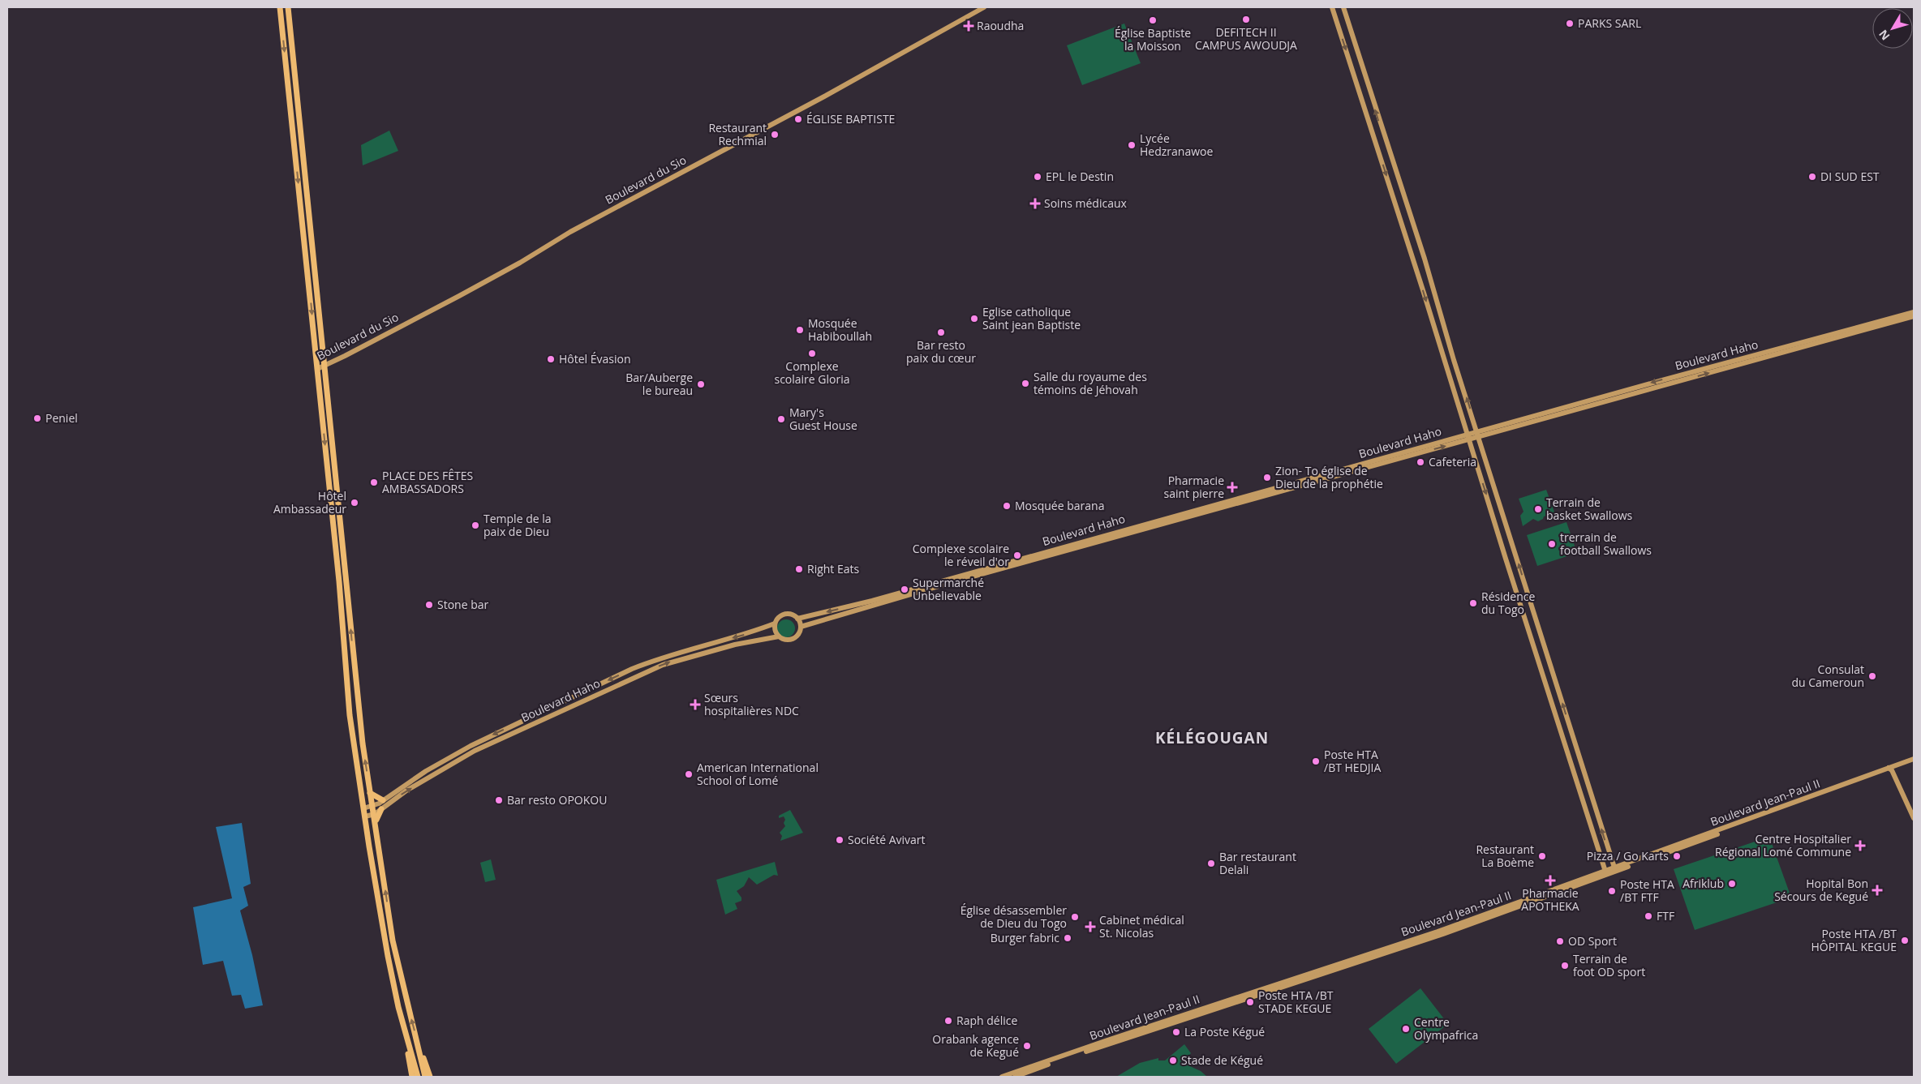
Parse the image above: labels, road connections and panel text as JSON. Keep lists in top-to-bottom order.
{
  "streets": {
    "main road": ["Boulevard du Sio", "Boulevard Haho", "Boulevard Jean-Paul II"]
  },
  "districts": ["KÉLÉGOUGAN"],
  "places": {
    "other": [
      "DEFITECH II CAMPUS AWOUDJA",
      "Église Baptiste la Moisson",
      "PARKS SARL",
      "ÉGLISE BAPTISTE",
      "Restaurant Rechmial",
      "Lycée Hedzranawoe",
      "EPL le Destin",
      "DI SUD EST",
      "Eglise catholique Saint jean Baptiste",
      "Mosquée Habiboullah",
      "Bar resto paix du cœur",
      "Complexe scolaire Gloria",
      "Hôtel Évasion",
      "Salle du royaume des témoins de Jéhovah",
      "Bar/Auberge le bureau",
      "Peniel",
      "Mary's Guest House",
      "Cafeteria",
      "Zion- To église de Dieu de la prophétie",
      "PLACE DES FÊTES AMBASSADORS",
      "Hôtel Ambassadeur",
      "Mosquée barana",
      "Terrain de basket Swallows",
      "Temple de la paix de Dieu",
      "trerrain de football Swallows",
      "Complexe scolaire le réveil d'or",
      "Right Eats",
      "Supermarché Unbelievable",
      "Résidence du Togo",
      "Stone bar",
      "Consulat du Cameroun",
      "Poste HTA /BT HEDJIA",
      "American International School of Lomé",
      "Bar resto OPOKOU",
      "Société Avivart",
      "Restaurant La Boème",
      "Pizza / Go Karts",
      "Bar restaurant Delali",
      "Afriklub",
      "Poste HTA /BT FTF",
      "FTF",
      "Église désassembler de Dieu du Togo",
      "Burger fabric",
      "Poste HTA /BT HÔPITAL KEGUE",
      "OD Sport",
      "Terrain de foot OD sport",
      "Poste HTA /BT STADE KEGUE",
      "Raph délice",
      "Centre Olympafrica",
      "La Poste Kégué",
      "Orabank agence de Kegué",
      "Stade de Kégué"
    ],
    "health": [
      "Raoudha",
      "Soins médicaux",
      "Pharmacie saint pierre",
      "Sœurs hospitalières NDC",
      "Centre Hospitalier Régional Lomé Commune",
      "Pharmacie APOTHEKA",
      "Hopital Bon Sécours de Kegué",
      "Cabinet médical St. Nicolas"
    ]
  },
  "north": "bottom left"
}
